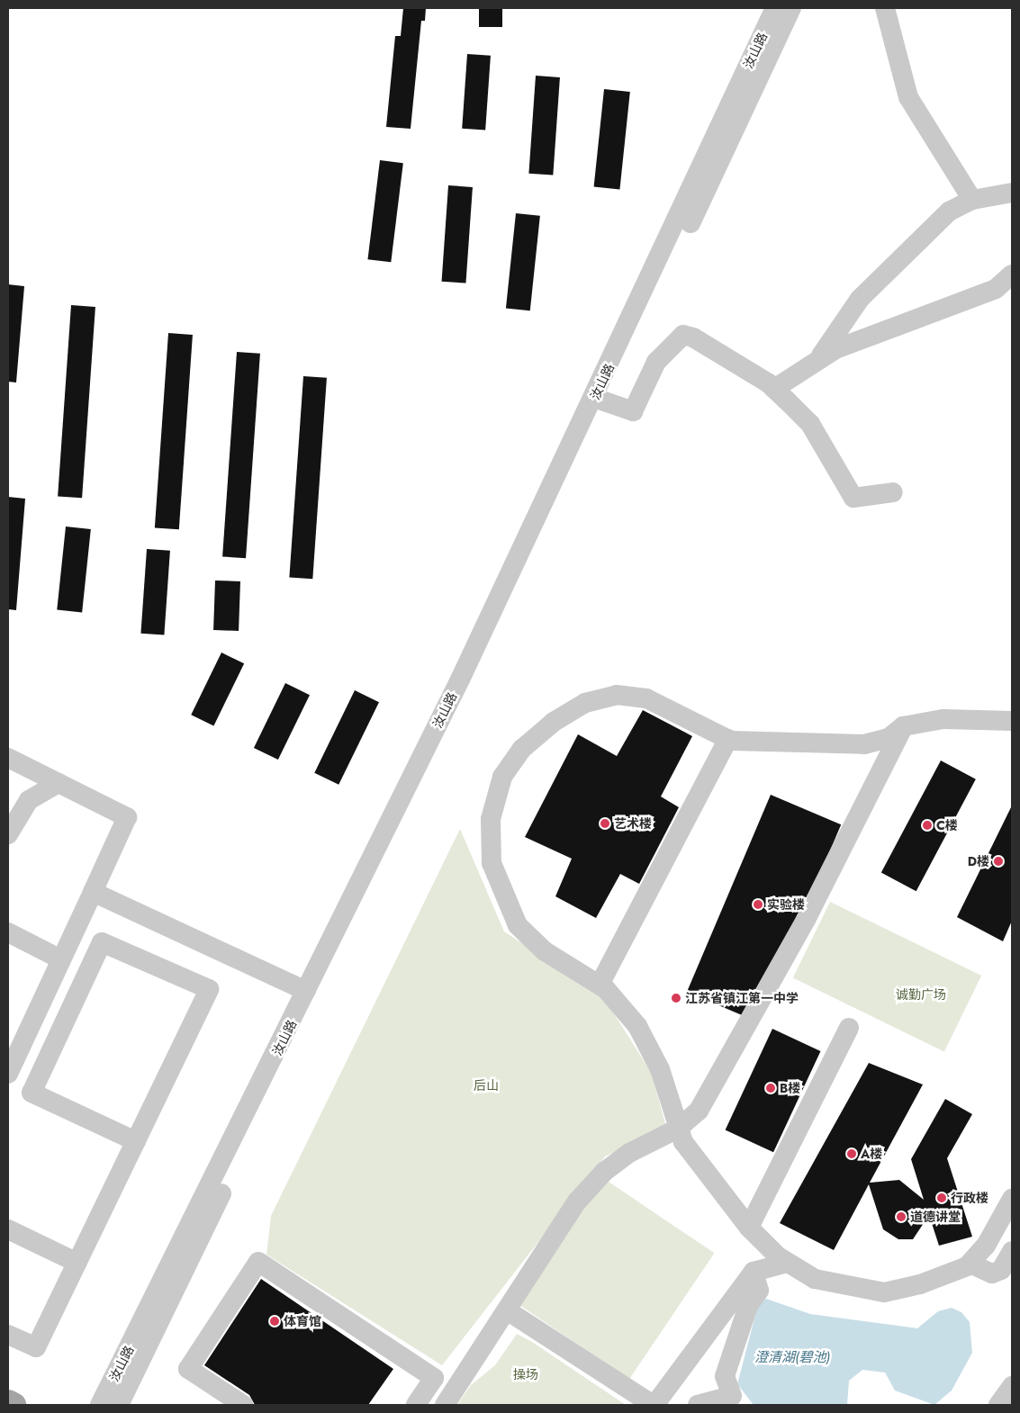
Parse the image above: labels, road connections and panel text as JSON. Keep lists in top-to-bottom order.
{
  "streets": {
    "street": ["汝山路"]
  },
  "water": ["澄清湖(碧池)"],
  "parks": ["诚勤广场", "后山", "操场"],
  "places": [
    "艺术楼",
    "C楼",
    "D楼",
    "实验楼",
    "江苏省镇江第一中学",
    "B楼",
    "A楼",
    "行政楼",
    "道德讲堂",
    "体育馆"
  ]
}
